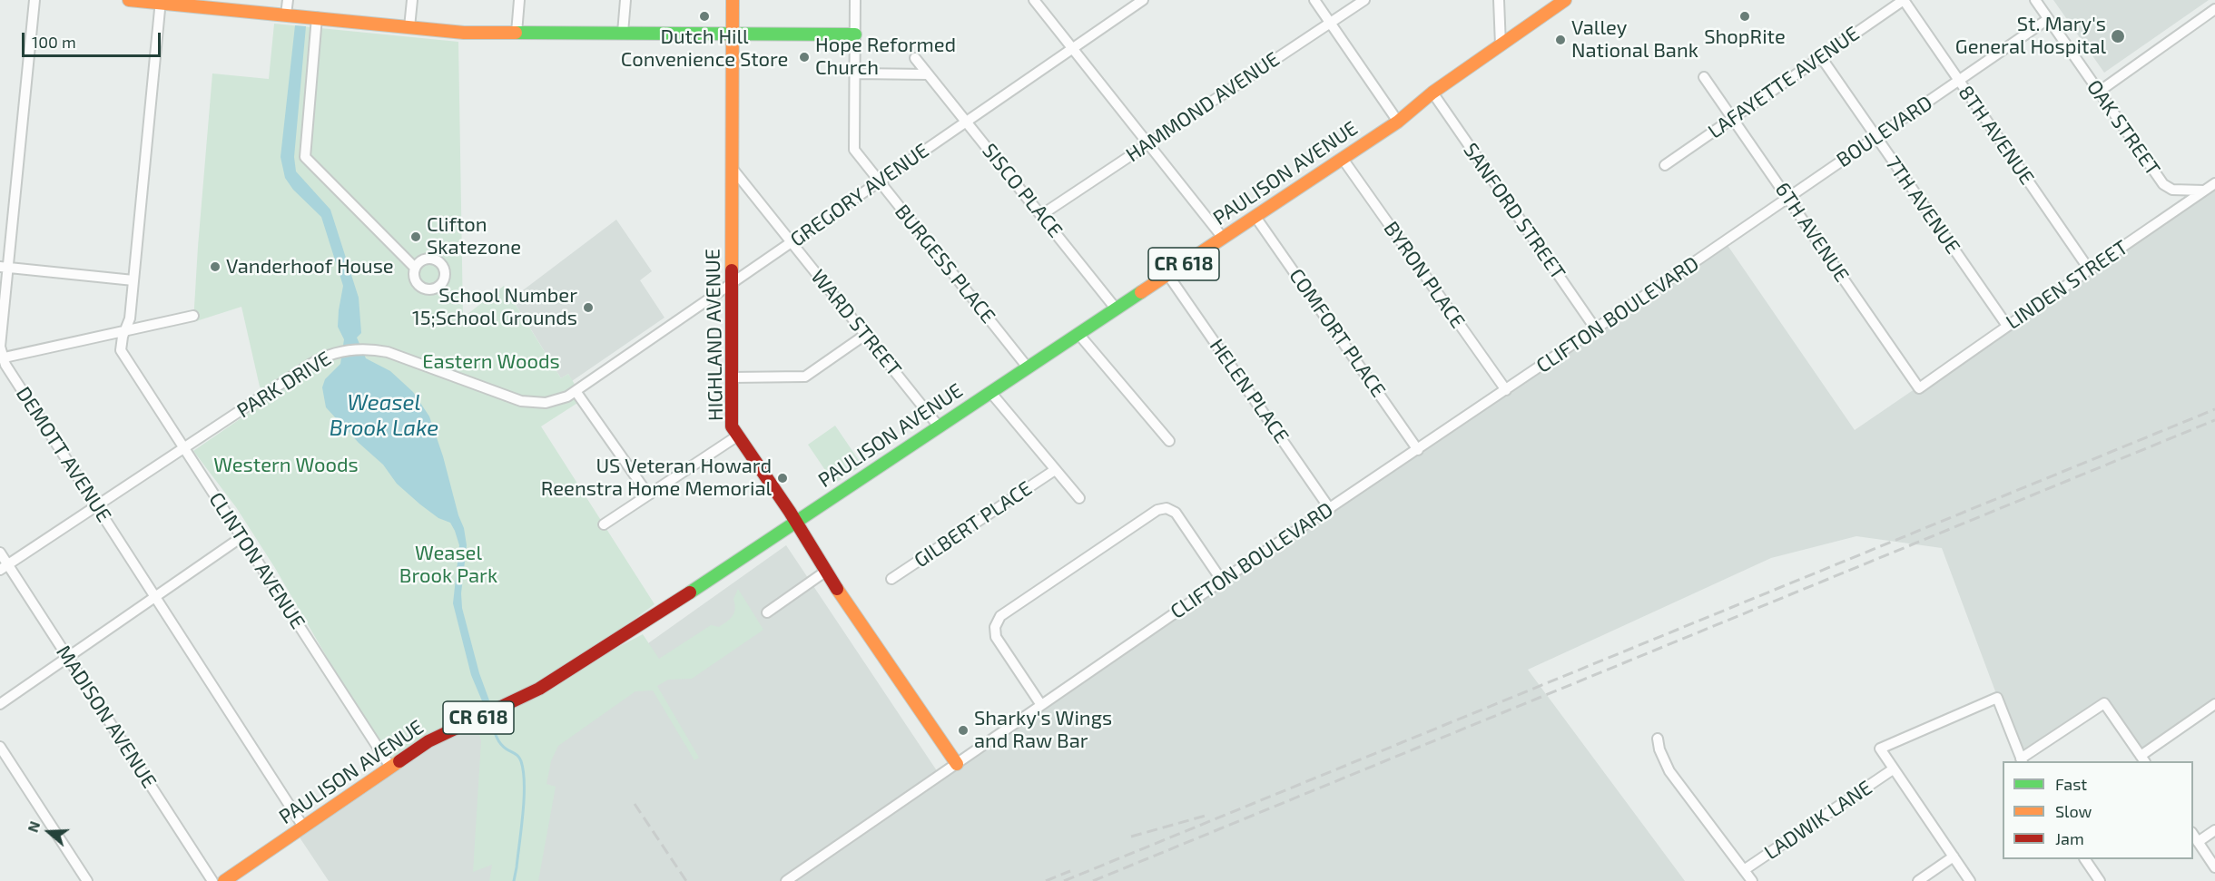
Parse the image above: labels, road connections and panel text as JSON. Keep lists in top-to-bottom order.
{
  "streets": {
    "main road": ["PAULISON AVENUE", "CR 618", "HIGHLAND AVENUE"],
    "street": [
      "LAFAYETTE AVENUE",
      "HAMMOND AVENUE",
      "OAK STREET",
      "BOULEVARD",
      "8TH AVENUE",
      "SISCO PLACE",
      "GREGORY AVENUE",
      "7TH AVENUE",
      "SANFORD STREET",
      "6TH AVENUE",
      "BURGESS PLACE",
      "BYRON PLACE",
      "LINDEN STREET",
      "CLIFTON BOULEVARD",
      "WARD STREET",
      "COMFORT PLACE",
      "PARK DRIVE",
      "HELEN PLACE",
      "DEMOTT AVENUE",
      "GILBERT PLACE",
      "CLINTON AVENUE",
      "MADISON AVENUE",
      "LADWIK LANE"
    ]
  },
  "crossings": [
    ["LAFAYETTE AVENUE", "8TH AVENUE"],
    ["LAFAYETTE AVENUE", "7TH AVENUE"],
    ["LAFAYETTE AVENUE", "6TH AVENUE"],
    ["HAMMOND AVENUE", "SISCO PLACE"],
    ["OAK STREET", "BOULEVARD"],
    ["OAK STREET", "LINDEN STREET"],
    ["BOULEVARD", "8TH AVENUE"],
    ["BOULEVARD", "7TH AVENUE"],
    ["BOULEVARD", "6TH AVENUE"],
    ["BOULEVARD", "CLIFTON BOULEVARD"],
    ["8TH AVENUE", "LINDEN STREET"],
    ["PAULISON AVENUE", "SISCO PLACE"],
    ["PAULISON AVENUE", "SANFORD STREET"],
    ["PAULISON AVENUE", "BURGESS PLACE"],
    ["PAULISON AVENUE", "BYRON PLACE"],
    ["PAULISON AVENUE", "WARD STREET"],
    ["PAULISON AVENUE", "COMFORT PLACE"],
    ["PAULISON AVENUE", "HIGHLAND AVENUE"],
    ["PAULISON AVENUE", "HELEN PLACE"],
    ["PAULISON AVENUE", "DEMOTT AVENUE"],
    ["PAULISON AVENUE", "CLINTON AVENUE"],
    ["SISCO PLACE", "GREGORY AVENUE"],
    ["GREGORY AVENUE", "BURGESS PLACE"],
    ["GREGORY AVENUE", "WARD STREET"],
    ["GREGORY AVENUE", "HIGHLAND AVENUE"],
    ["GREGORY AVENUE", "PARK DRIVE"],
    ["7TH AVENUE", "LINDEN STREET"],
    ["SANFORD STREET", "CLIFTON BOULEVARD"],
    ["6TH AVENUE", "LINDEN STREET"],
    ["BYRON PLACE", "CLIFTON BOULEVARD"],
    ["CLIFTON BOULEVARD", "COMFORT PLACE"],
    ["CLIFTON BOULEVARD", "HIGHLAND AVENUE"],
    ["CLIFTON BOULEVARD", "HELEN PLACE"],
    ["WARD STREET", "HIGHLAND AVENUE"],
    ["PARK DRIVE", "DEMOTT AVENUE"],
    ["PARK DRIVE", "CLINTON AVENUE"],
    ["PARK DRIVE", "MADISON AVENUE"]
  ],
  "water": ["Weasel Brook Lake"],
  "parks": ["Eastern Woods", "Western Woods", "Weasel Brook Park"],
  "places": [
    "Dutch Hill Convenience Store",
    "ShopRite",
    "St. Mary's General Hospital",
    "Valley National Bank",
    "Hope Reformed Church",
    "Clifton Skatezone",
    "Vanderhoof House",
    "School Number 15;School Grounds",
    "US Veteran Howard Reenstra Home Memorial",
    "Sharky's Wings and Raw Bar"
  ],
  "legend": ["Fast", "Slow", "Jam"],
  "scale_bar": "100 m",
  "north": "left"
}
